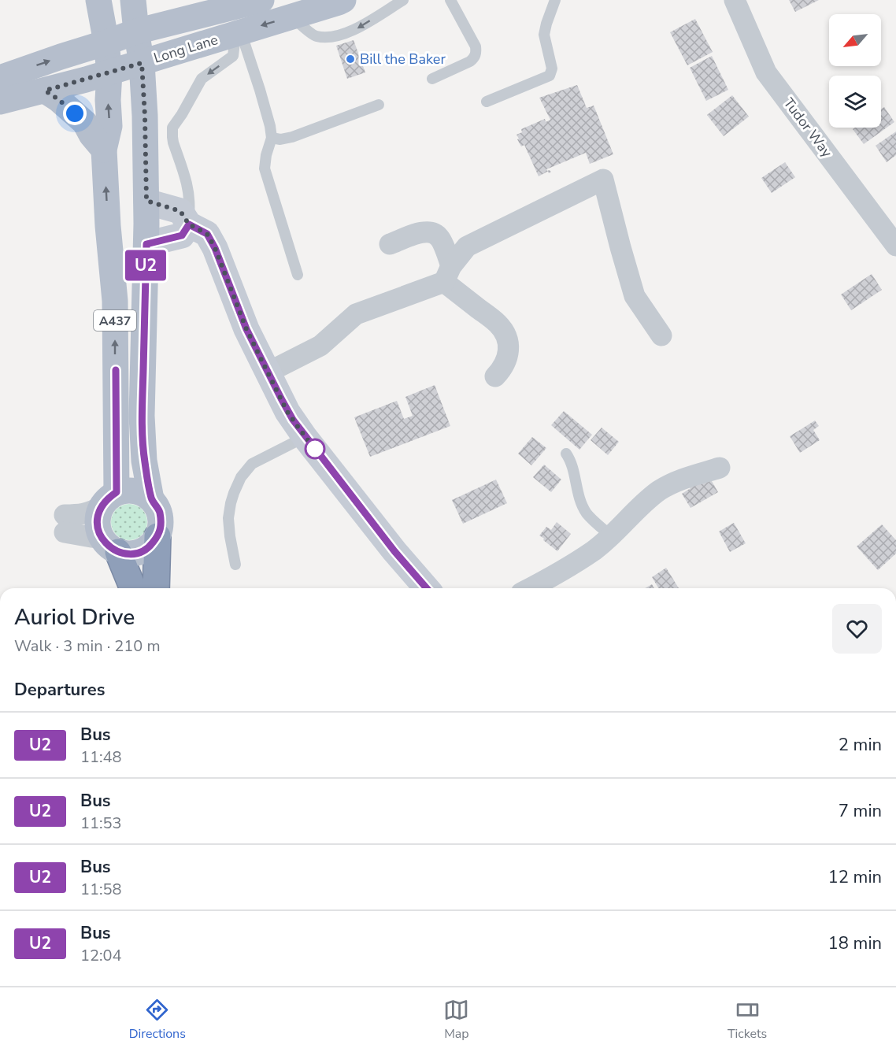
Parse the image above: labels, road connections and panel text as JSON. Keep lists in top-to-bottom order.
{
  "streets": {
    "main road": ["Long Lane", "A437"],
    "street": ["Tudor Way"]
  },
  "crossings": [
    ["Long Lane", "A437"]
  ],
  "places": ["Bill the Baker"],
  "lines": ["bus line U2"],
  "north": "bottom left",
  "page": {
    "on_map": "U2",
    "heading": [
      ["Auriol Drive", "Walk · 3 min · 210 m"],
      "Departures"
    ],
    "list": [
      {
        "mark": "U2",
        "name": "Bus",
        "note": "11:48",
        "value": "2 min"
      },
      {
        "mark": "U2",
        "name": "Bus",
        "note": "11:53",
        "value": "7 min"
      },
      {
        "mark": "U2",
        "name": "Bus",
        "note": "11:58",
        "value": "12 min"
      },
      {
        "mark": "U2",
        "name": "Bus",
        "note": "12:04",
        "value": "18 min"
      }
    ],
    "tabs": ["Directions", "Map", "Tickets"]
  }
}
